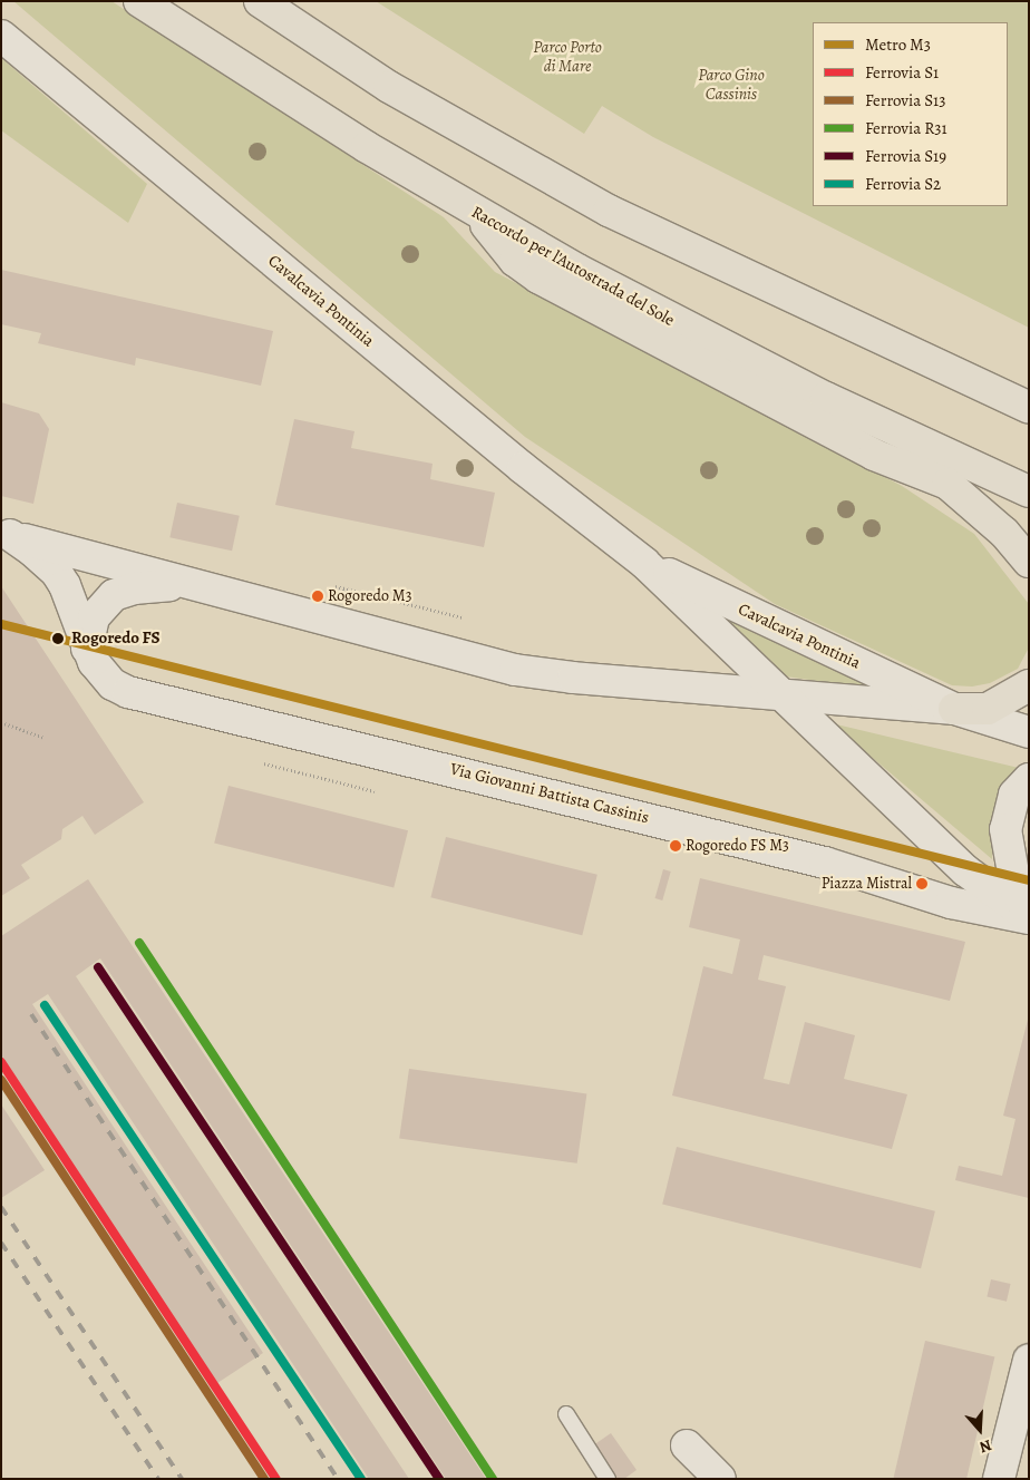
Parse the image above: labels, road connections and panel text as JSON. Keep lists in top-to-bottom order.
{
  "streets": {
    "highway": ["Raccordo per l'Autostrada del Sole"],
    "street": ["Cavalcavia Pontinia", "Via Giovanni Battista Cassinis"]
  },
  "crossings": [
    ["Cavalcavia Pontinia", "Via Giovanni Battista Cassinis"]
  ],
  "parks": ["Parco Porto di Mare", "Parco Gino Cassinis"],
  "places": [
    "Rogoredo M3",
    "Rogoredo FS",
    "Rogoredo FS M3",
    "Piazza Mistral"
  ],
  "lines": [
    "metro line M3",
    "rail line R31",
    "rail line S19",
    "rail line S2",
    "rail line S1",
    "rail line S13"
  ],
  "legend": [
    "Metro M3",
    "Ferrovia S1",
    "Ferrovia S13",
    "Ferrovia R31",
    "Ferrovia S19",
    "Ferrovia S2"
  ],
  "north": "bottom"
}
